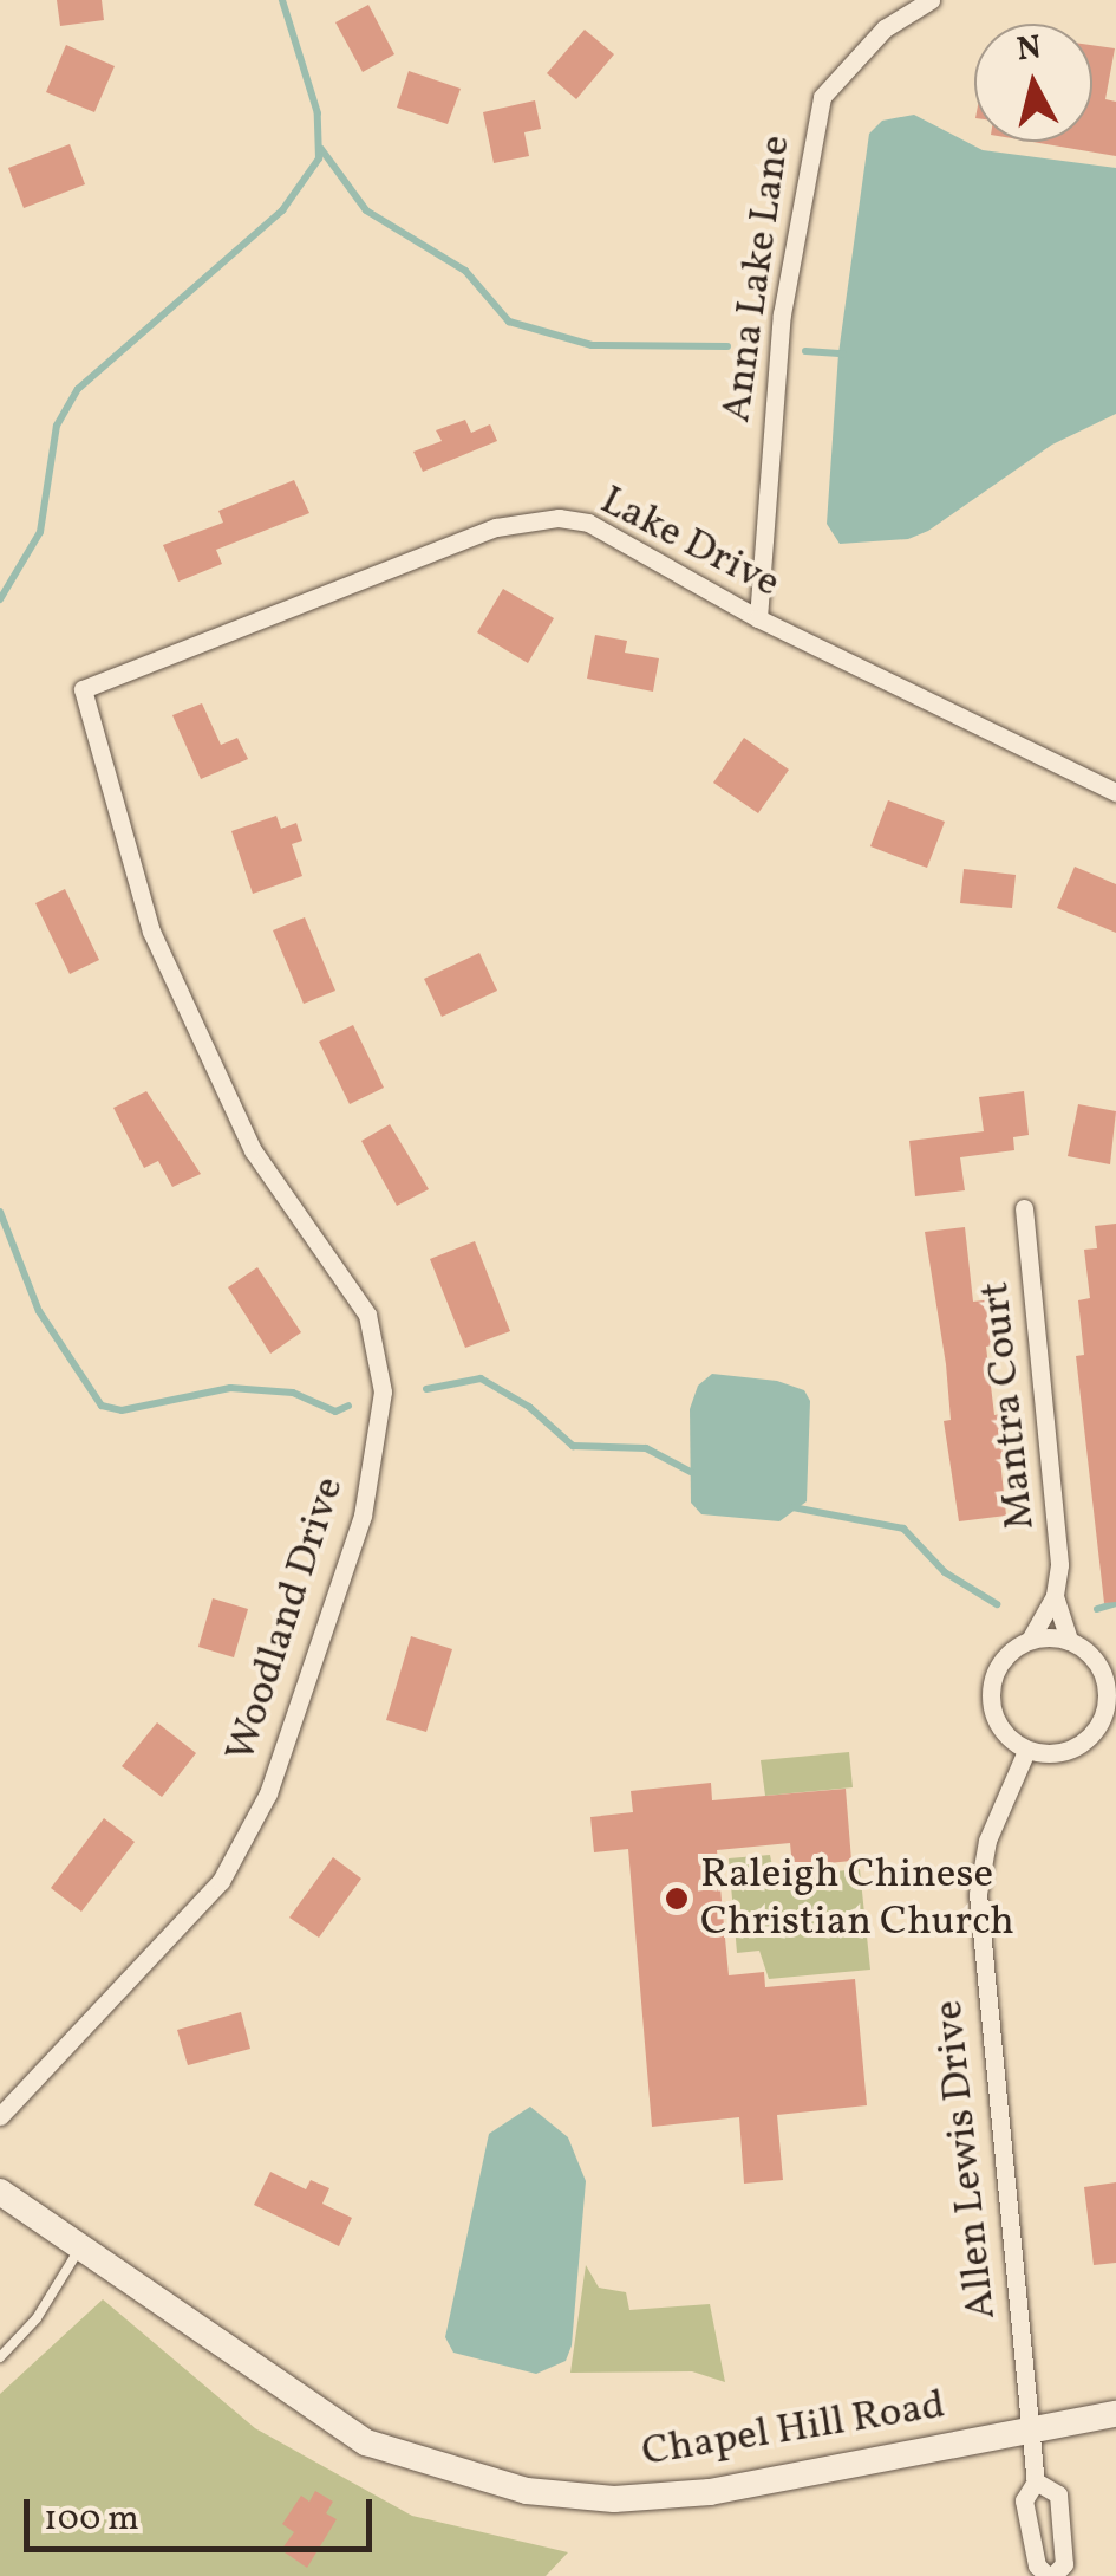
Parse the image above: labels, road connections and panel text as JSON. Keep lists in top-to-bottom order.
{
  "streets": {
    "main road": ["Chapel Hill Road"],
    "street": [
      "Anna Lake Lane",
      "Lake Drive",
      "Mantra Court",
      "Woodland Drive",
      "Allen Lewis Drive"
    ]
  },
  "crossings": [
    ["Anna Lake Lane", "Lake Drive"],
    ["Lake Drive", "Woodland Drive"],
    ["Mantra Court", "Allen Lewis Drive"],
    ["Allen Lewis Drive", "Chapel Hill Road"]
  ],
  "places": ["Raleigh Chinese Christian Church"],
  "scale_bar": "100 m",
  "north": "top"
}
